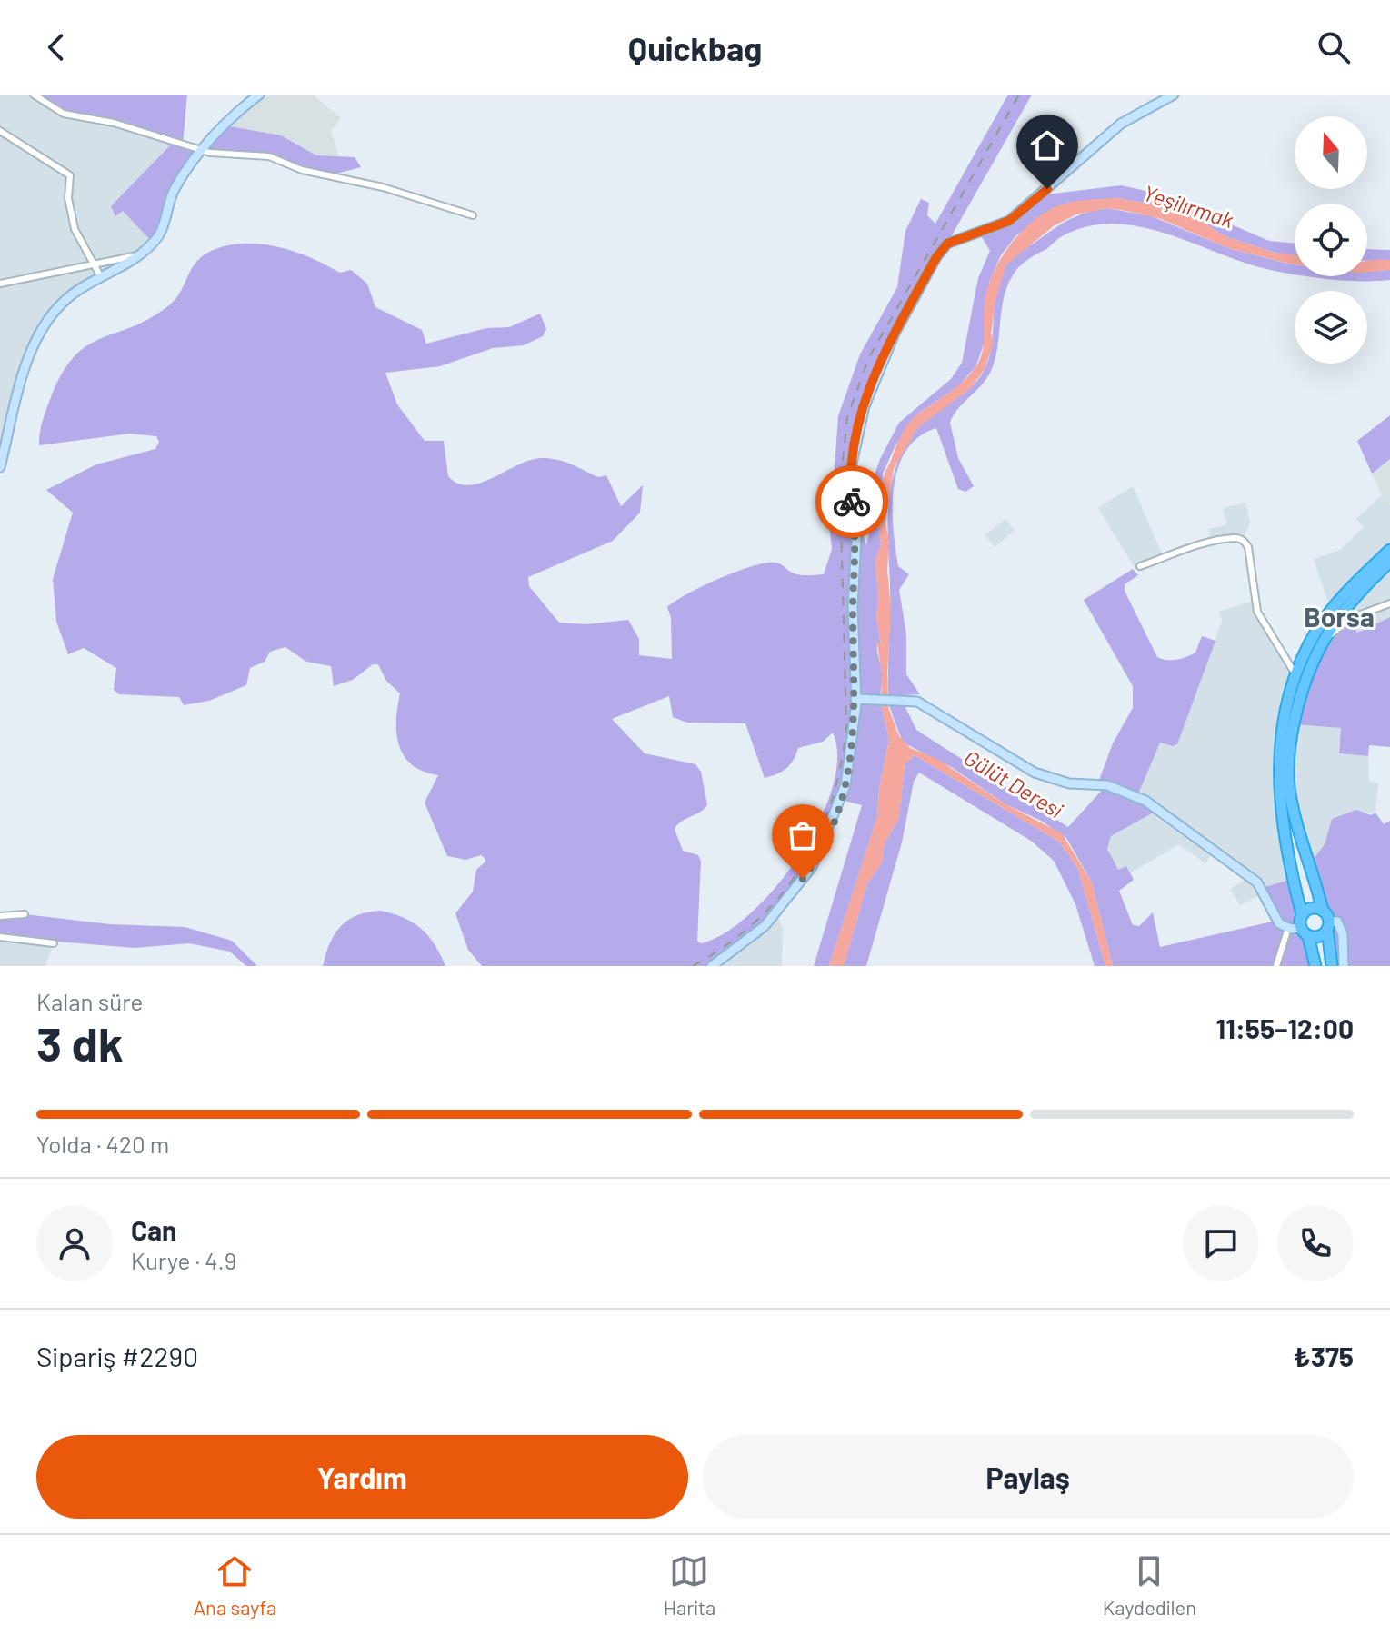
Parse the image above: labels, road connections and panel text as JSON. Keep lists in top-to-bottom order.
{
  "districts": ["Borsa"],
  "water": ["Yeşilırmak", "Gülüt Deresi"],
  "north": "top",
  "page": {
    "header": "Quickbag",
    "heading": ["3 dk", "Kalan süre", "11:55–12:00"],
    "panel": [
      "Can",
      "Kurye · 4.9",
      "Sipariş #2290",
      "₺375"
    ],
    "bar": "Yolda · 420 m",
    "buttons": ["Yardım", "Paylaş"],
    "tabs": ["Ana sayfa", "Harita", "Kaydedilen"]
  }
}
